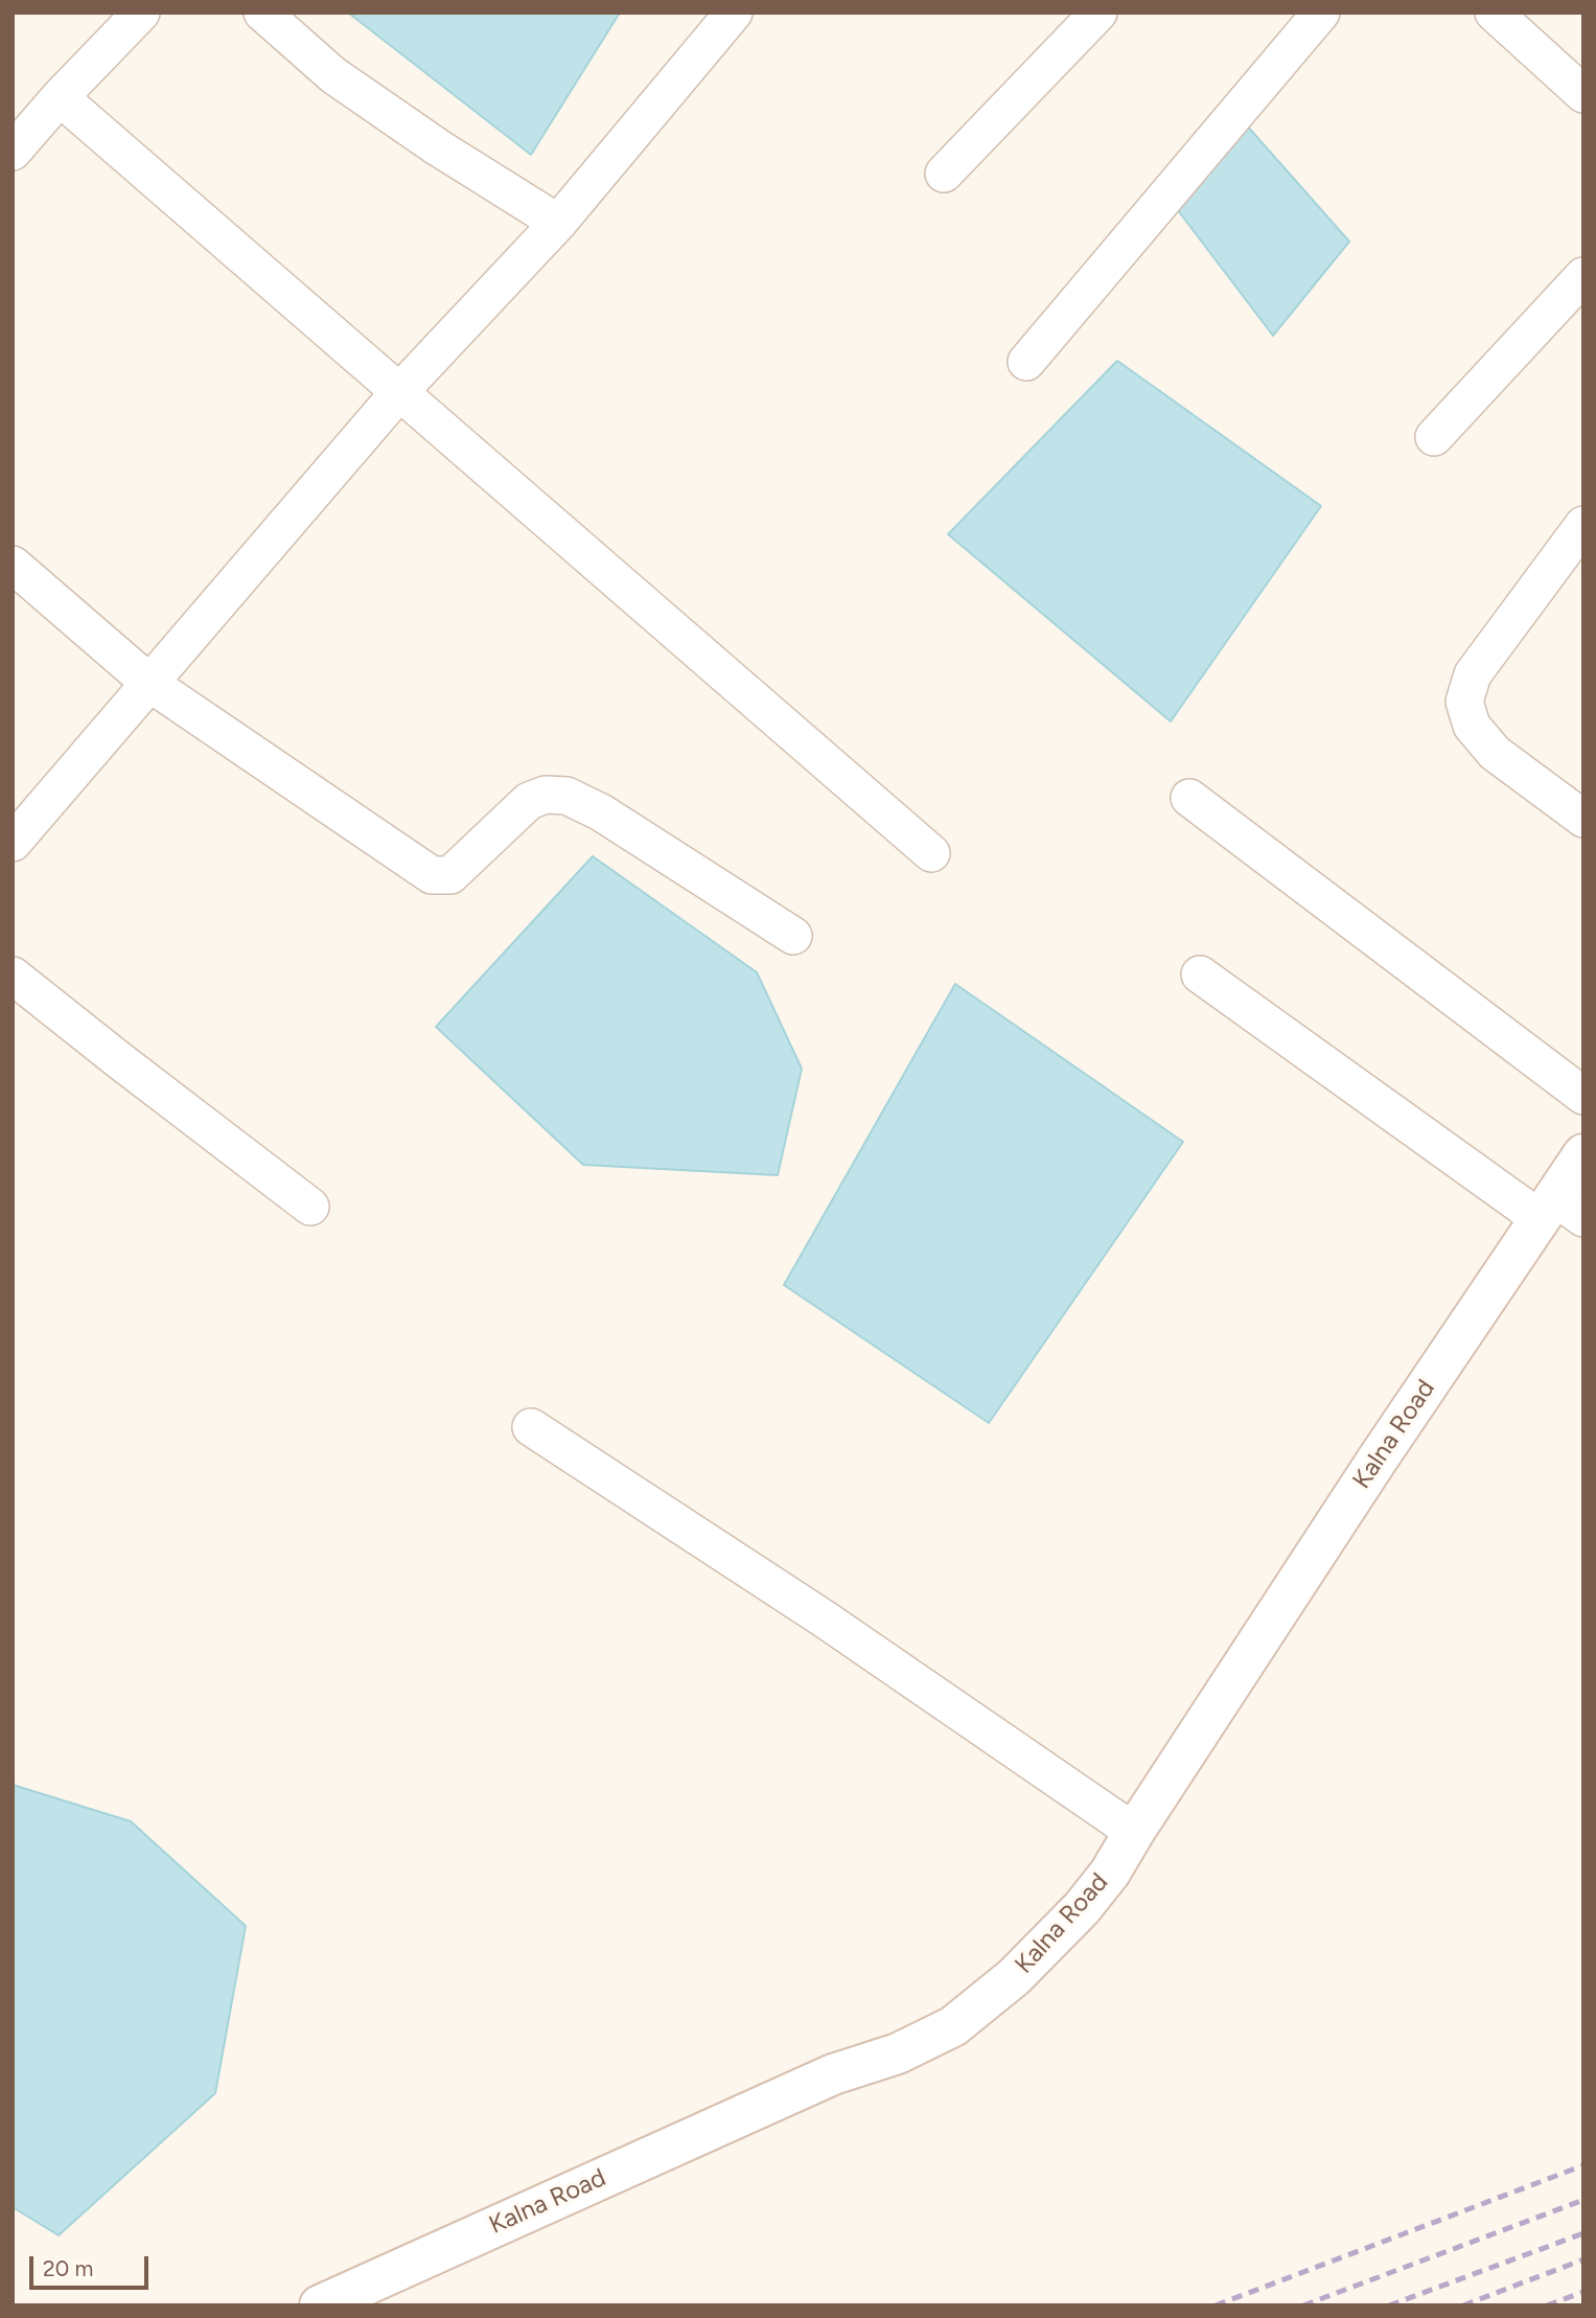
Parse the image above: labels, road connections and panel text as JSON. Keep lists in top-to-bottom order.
{
  "streets": {
    "street": ["Kalna Road"]
  },
  "scale_bar": "20 m"
}
